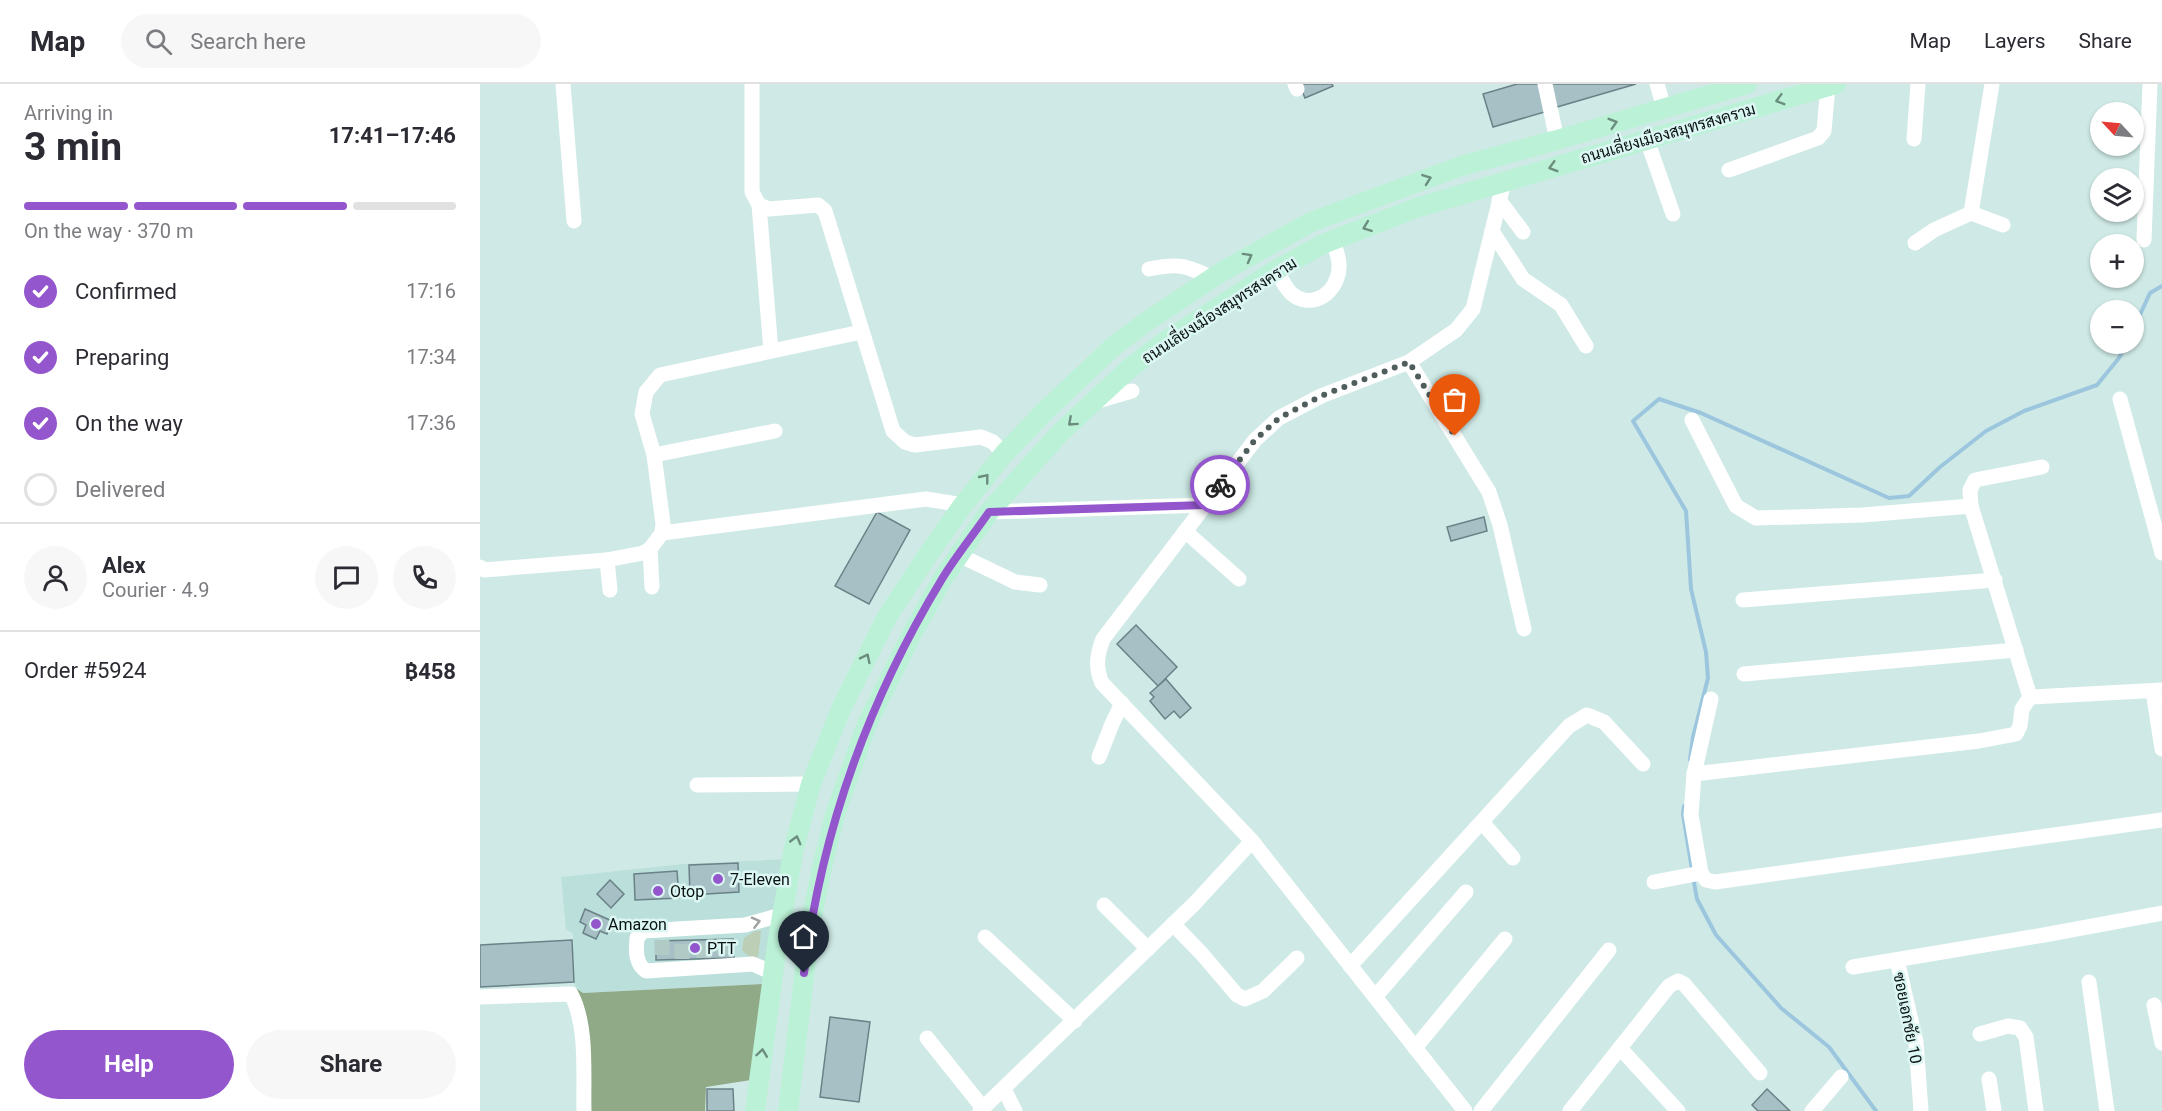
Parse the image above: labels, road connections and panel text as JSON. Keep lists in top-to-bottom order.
{
  "streets": {
    "main road": ["ถนนเลี่ยงเมืองสมุทรสงคราม"],
    "street": ["ซอยเอกชัย 10"]
  },
  "places": [
    "7-Eleven",
    "Otop",
    "Amazon",
    "PTT"
  ],
  "north": "top left",
  "page": {
    "header": "Map",
    "search": "Search here",
    "nav": ["Map", "Layers", "Share"],
    "heading": ["3 min", "Arriving in", "17:41–17:46"],
    "panel": [
      "Alex",
      "Courier · 4.9",
      "Order #5924",
      "฿458"
    ],
    "map_buttons": ["+", "−"],
    "bar": "On the way · 370 m",
    "list": [
      ["Confirmed", "17:16"],
      ["Preparing", "17:34"],
      ["On the way", "17:36"],
      "Delivered"
    ],
    "buttons": ["Help", "Share"]
  }
}
